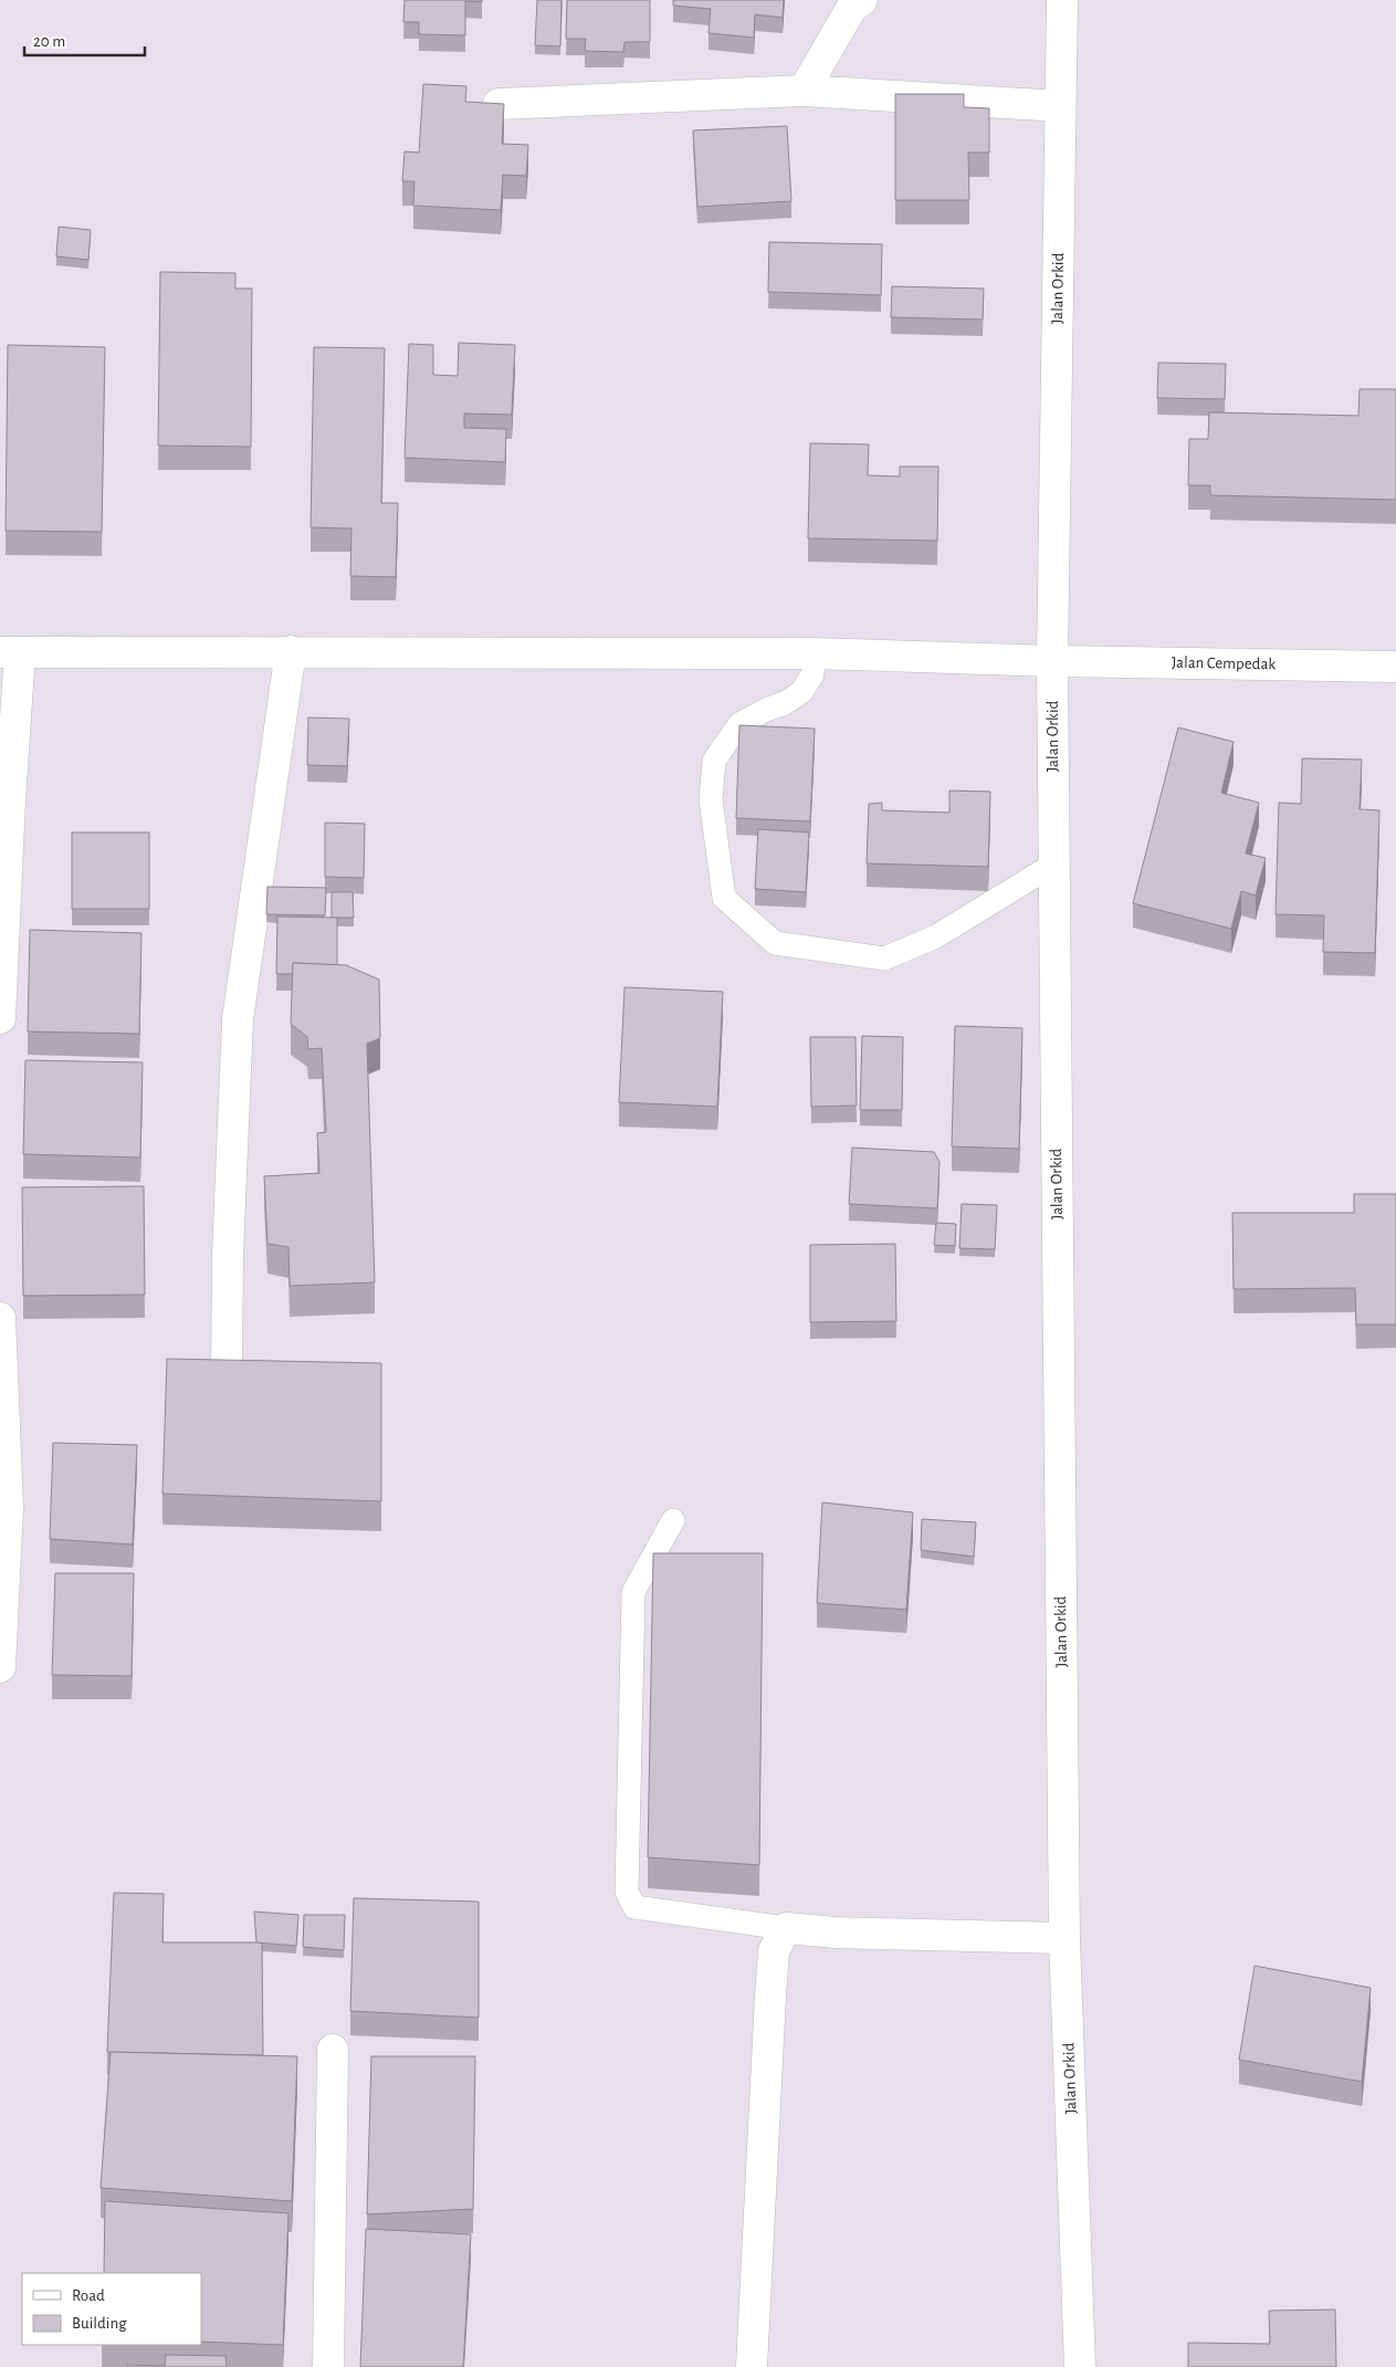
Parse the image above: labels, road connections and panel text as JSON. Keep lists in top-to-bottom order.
{
  "streets": {
    "street": ["Jalan Orkid", "Jalan Cempedak"]
  },
  "crossings": [
    ["Jalan Orkid", "Jalan Cempedak"]
  ],
  "legend": ["Road", "Building"],
  "scale_bar": "20 m"
}
